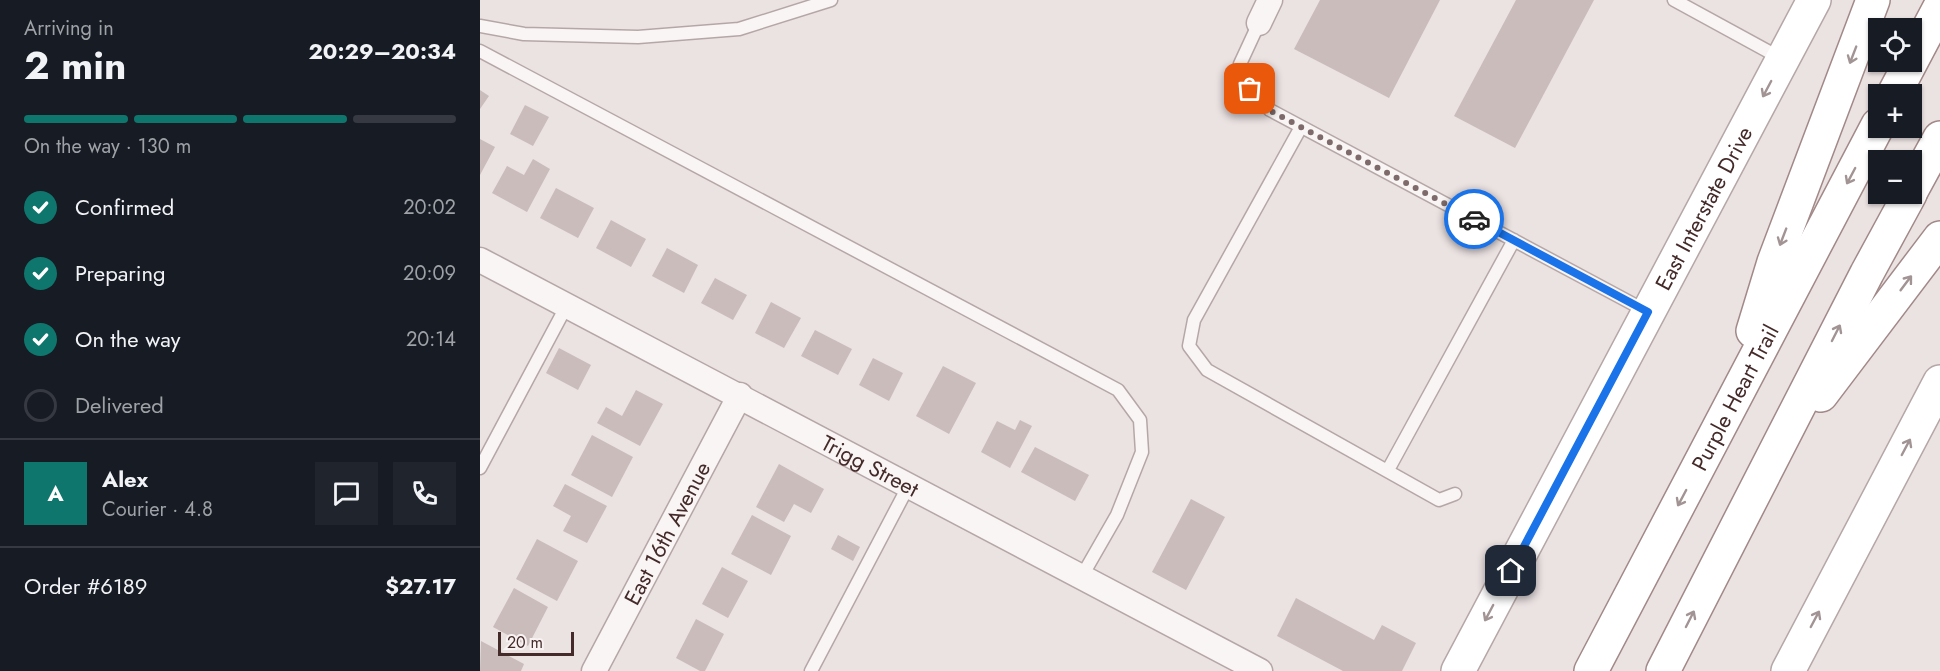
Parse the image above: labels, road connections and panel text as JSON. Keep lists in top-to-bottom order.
{
  "streets": {
    "main road": ["East Interstate Drive", "Purple Heart Trail"],
    "street": ["Trigg Street", "East 16th Avenue"]
  },
  "crossings": [
    ["Trigg Street", "East 16th Avenue"]
  ],
  "scale_bar": "20 m",
  "page": {
    "heading": ["2 min", "Arriving in", "20:29–20:34"],
    "panel": [
      "Alex",
      "Courier · 4.8",
      "Order #6189",
      "$27.17"
    ],
    "map_buttons": ["+", "−"],
    "bar": "On the way · 130 m",
    "list": [
      ["Confirmed", "20:02"],
      ["Preparing", "20:09"],
      ["On the way", "20:14"],
      "Delivered"
    ],
    "round": "A",
    "scale": "20 m"
  }
}
